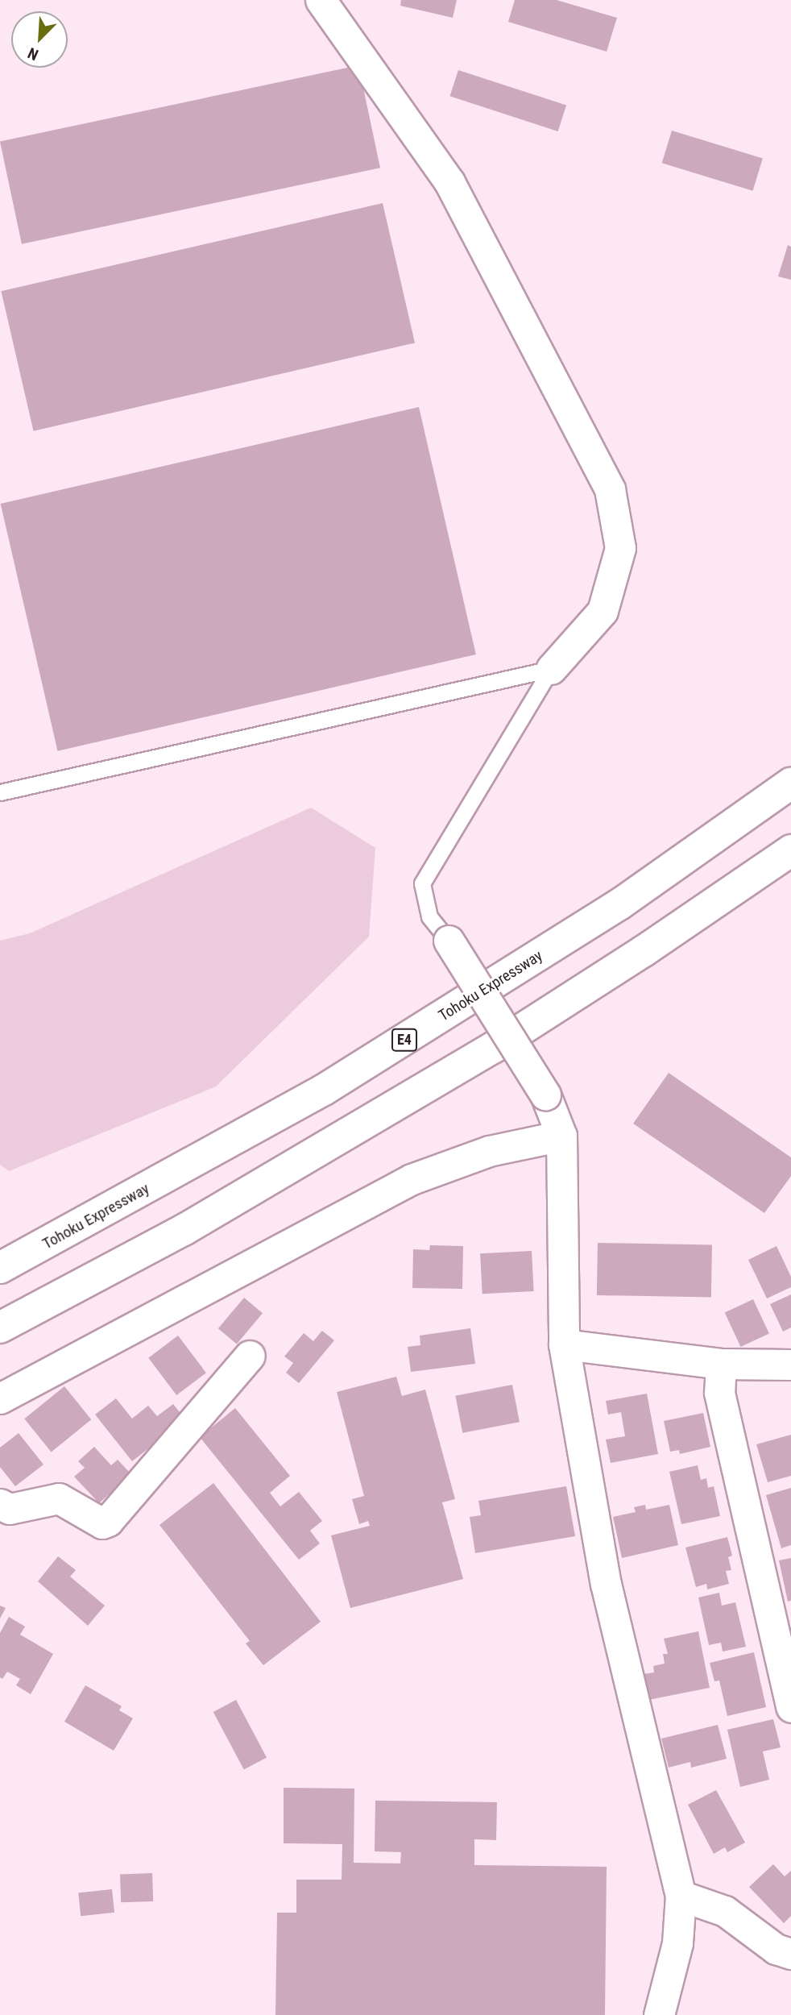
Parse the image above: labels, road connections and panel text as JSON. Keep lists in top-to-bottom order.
{
  "streets": {
    "highway": ["Tohoku Expressway", "E4"]
  },
  "north": "bottom left"
}
